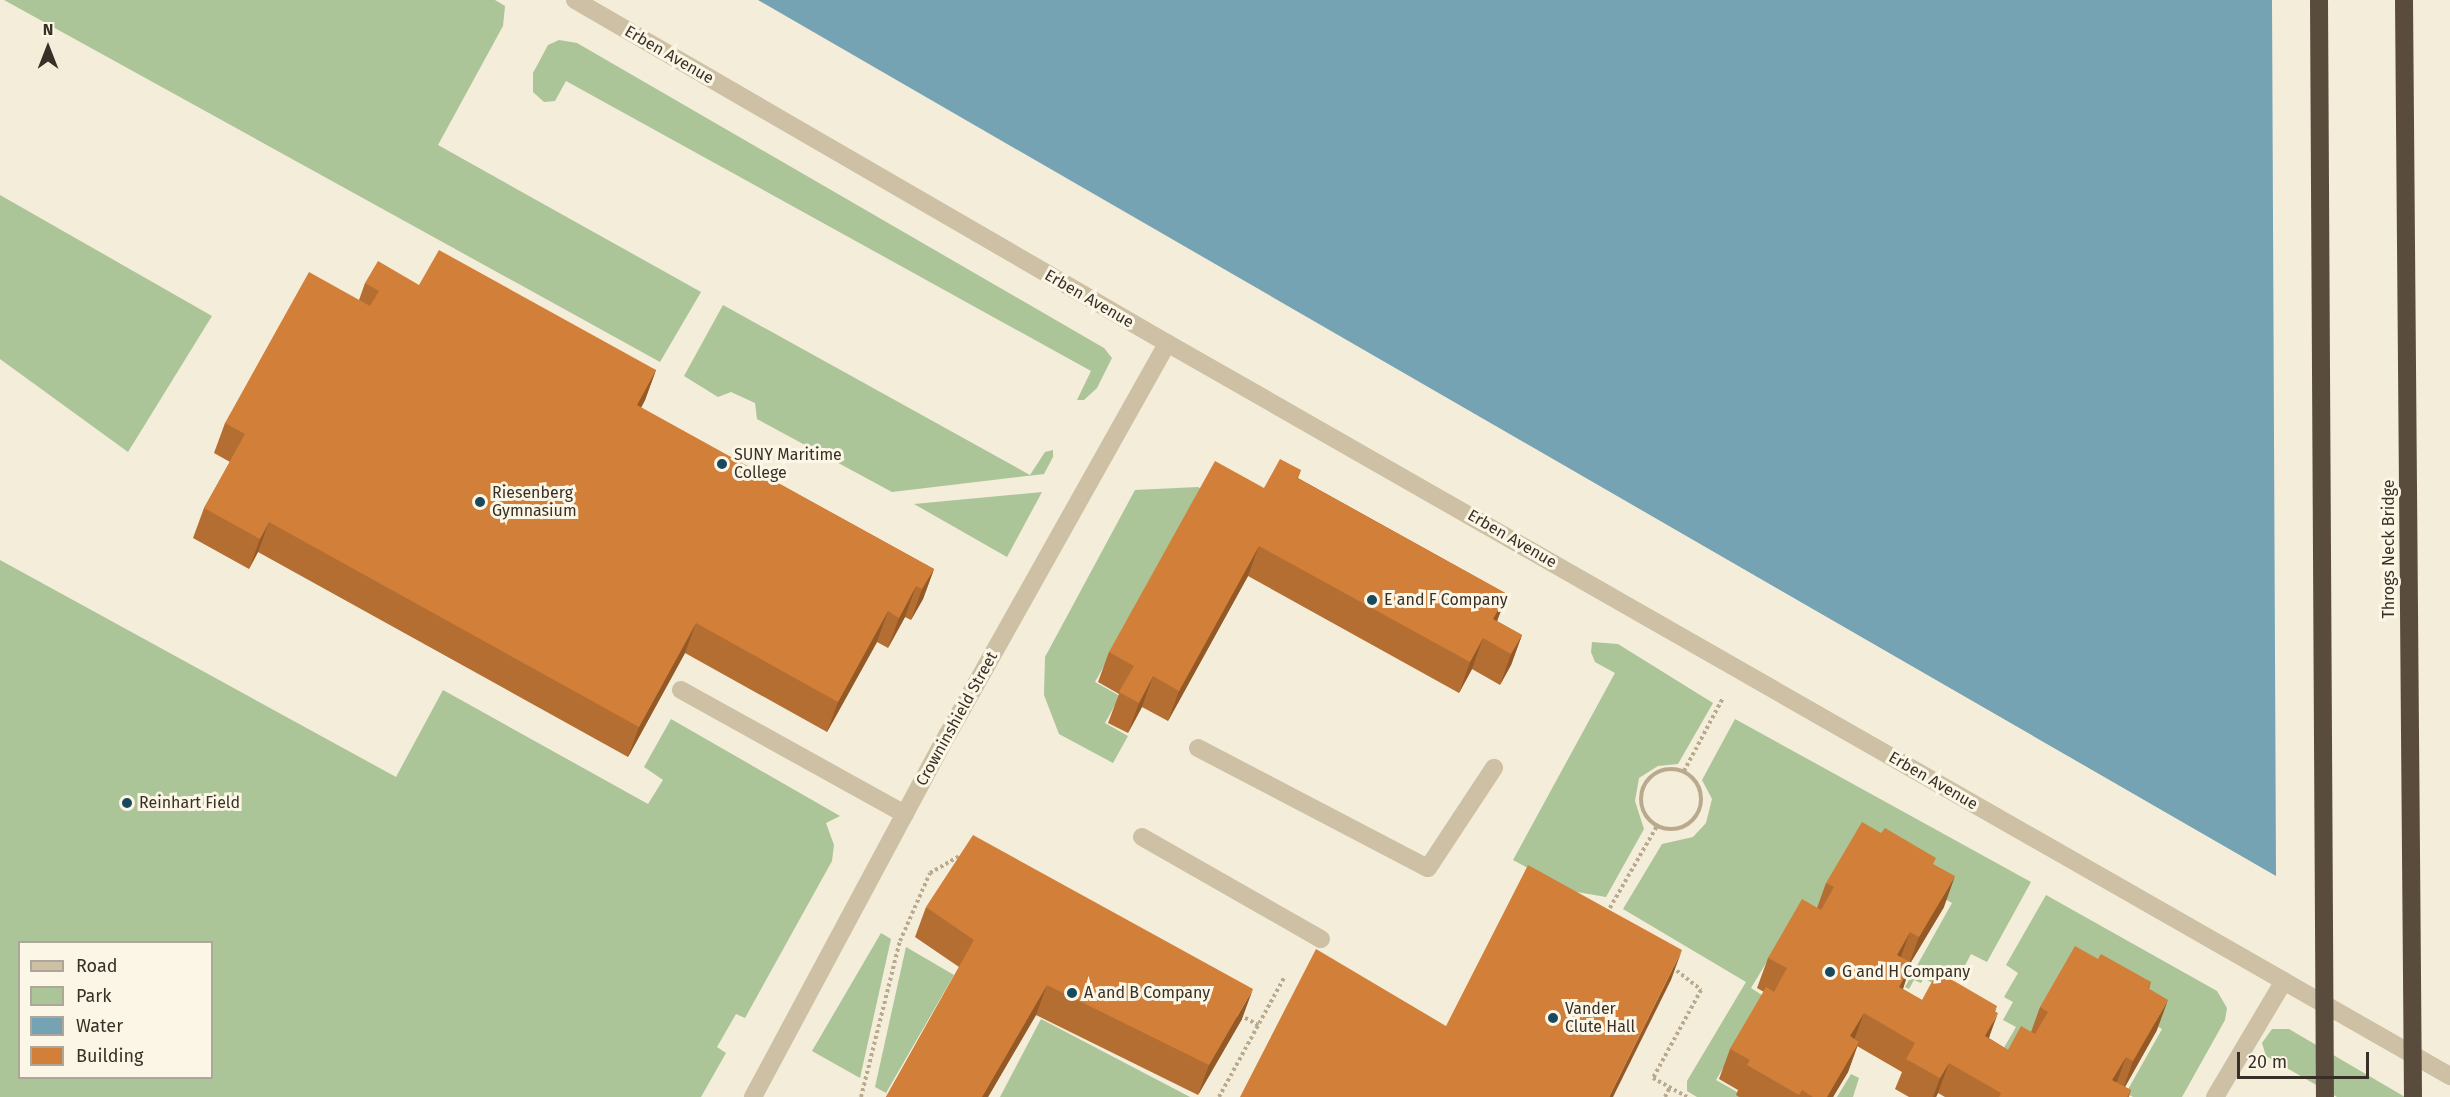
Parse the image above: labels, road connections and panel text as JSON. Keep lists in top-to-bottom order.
{
  "streets": {
    "highway": ["Throgs Neck Bridge"],
    "street": ["Erben Avenue", "Crowninshield Street"]
  },
  "crossings": [
    ["Erben Avenue", "Crowninshield Street"]
  ],
  "places": [
    "SUNY Maritime College",
    "Riesenberg Gymnasium",
    "E and F Company",
    "Reinhart Field",
    "G and H Company",
    "A and B Company",
    "Vander Clute Hall"
  ],
  "legend": [
    "Road",
    "Park",
    "Water",
    "Building"
  ],
  "scale_bar": "20 m",
  "north": "top"
}
